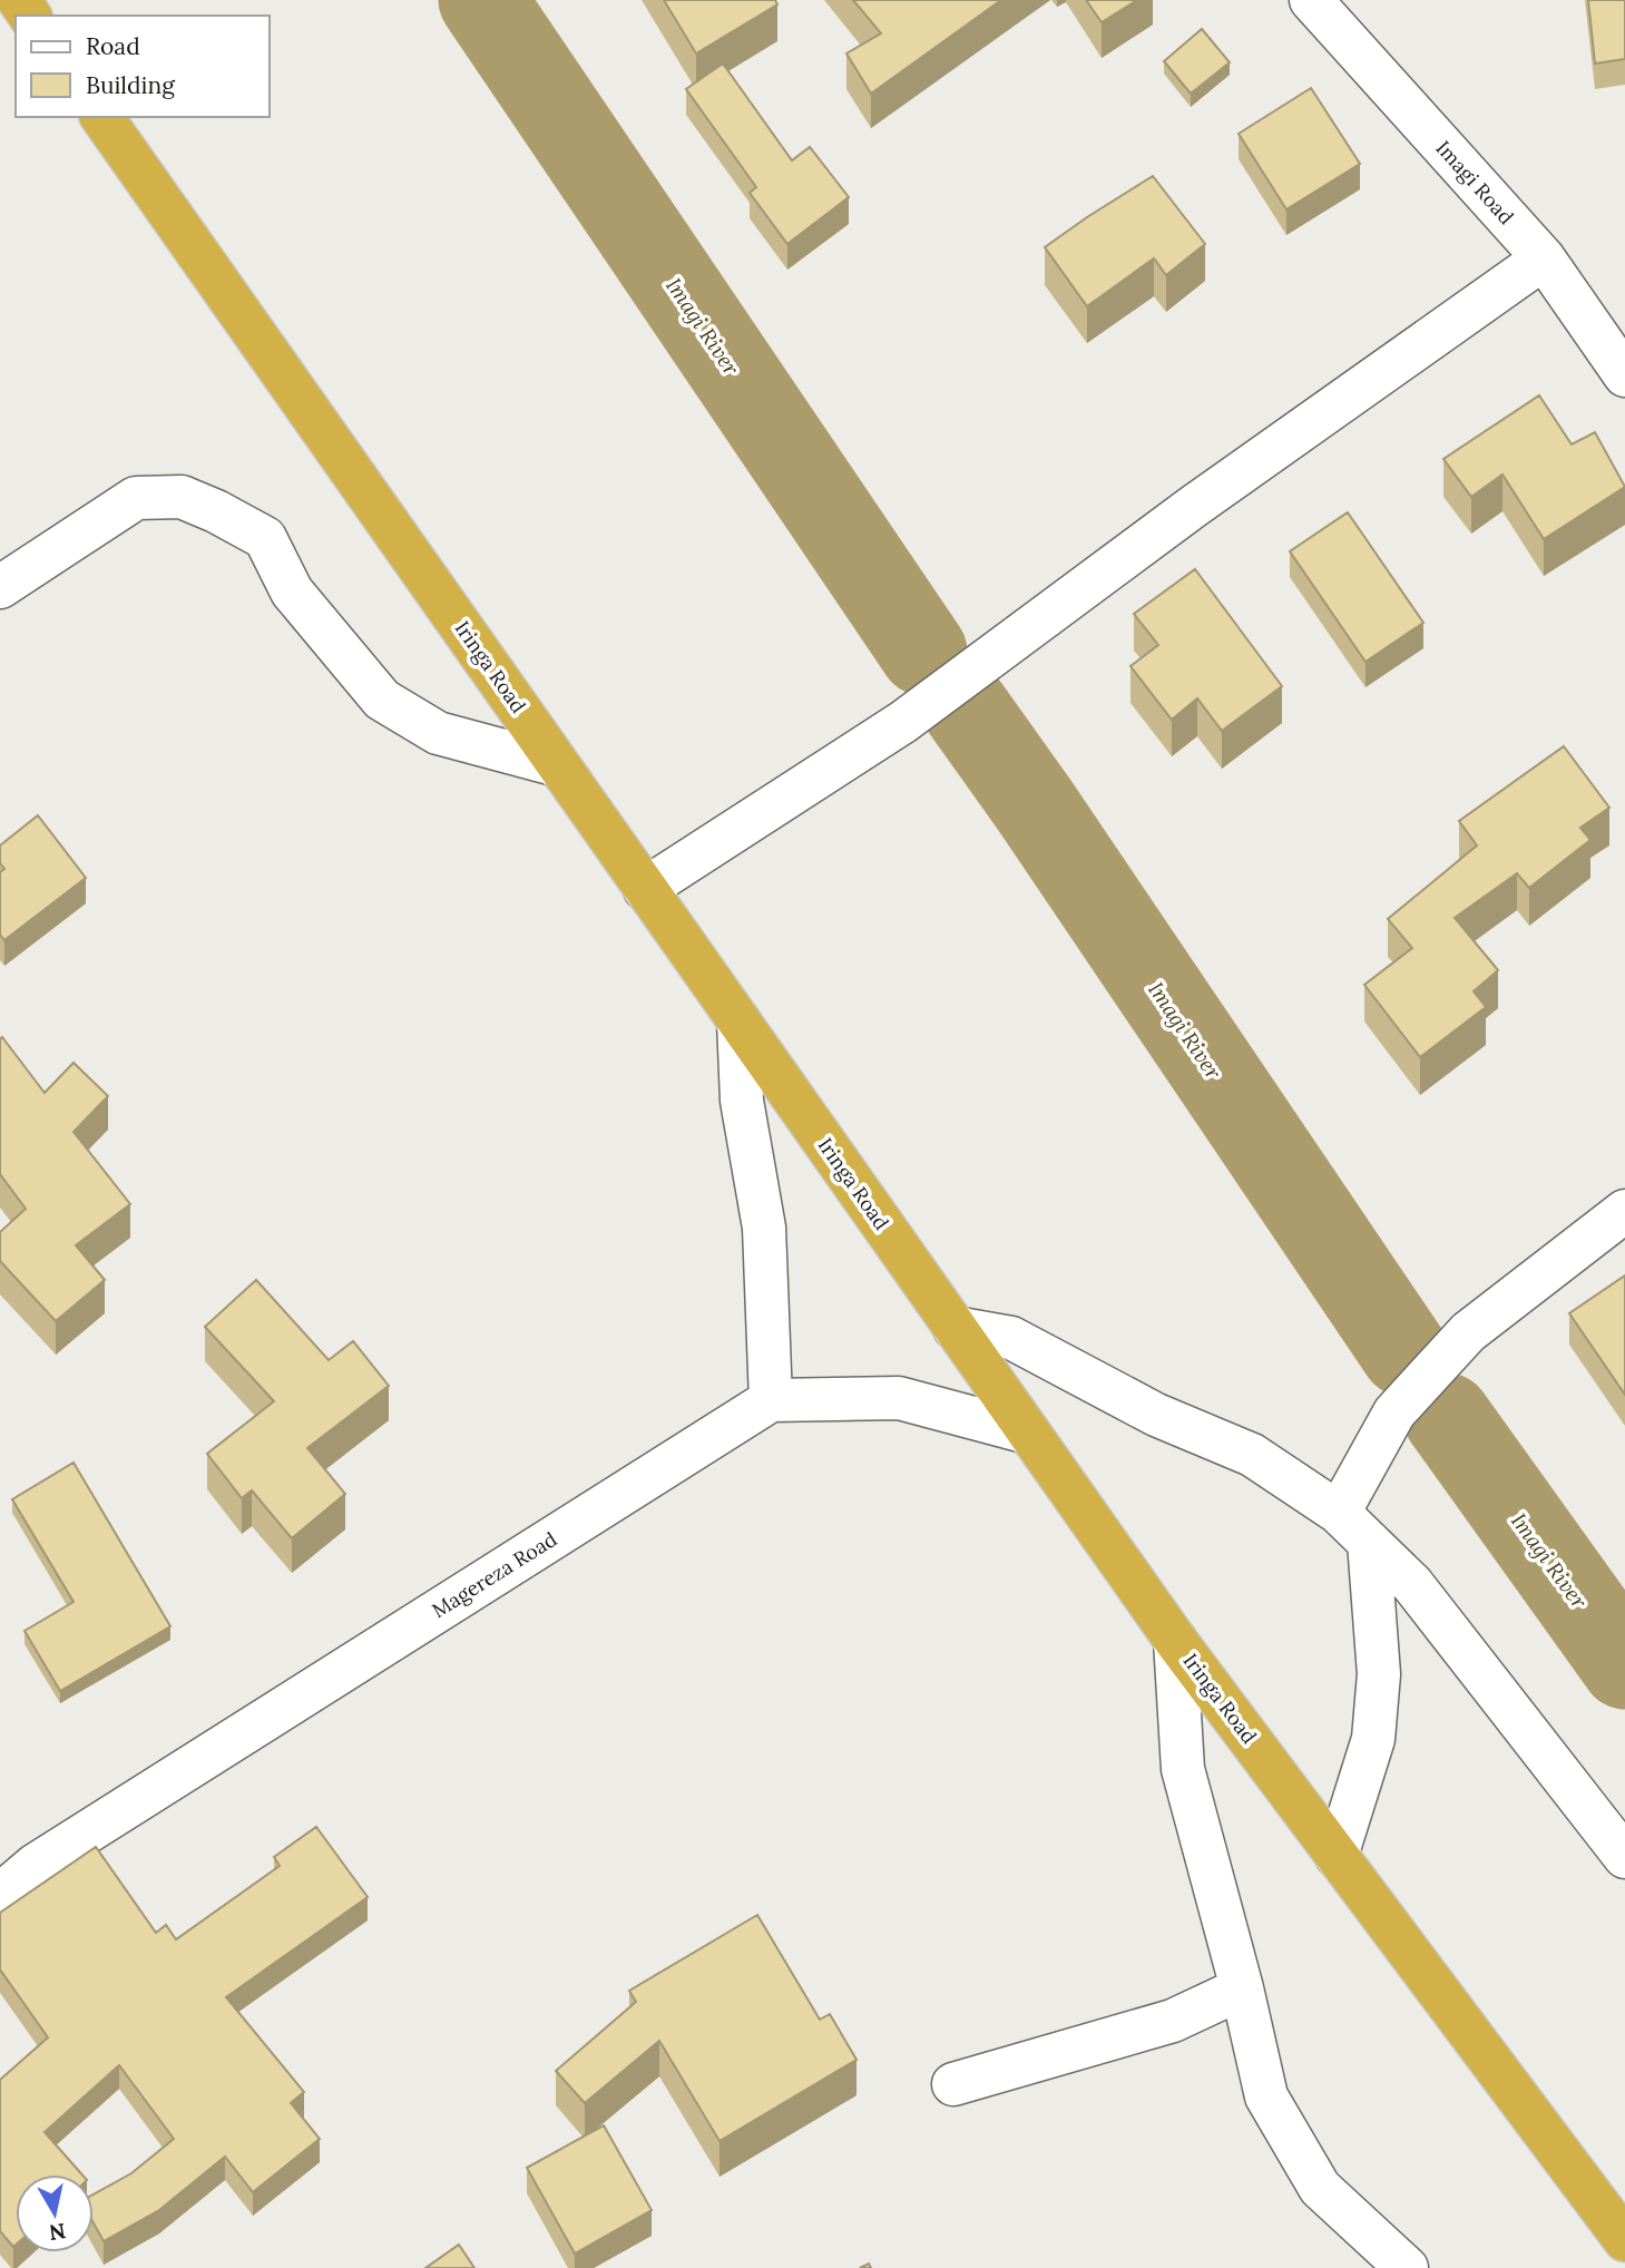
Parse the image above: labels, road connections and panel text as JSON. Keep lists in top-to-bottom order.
{
  "streets": {
    "highway": ["Iringa Road"],
    "street": ["Imagi Road", "Magereza Road"]
  },
  "water": ["Imagi River"],
  "legend": ["Road", "Building"],
  "north": "bottom"
}
